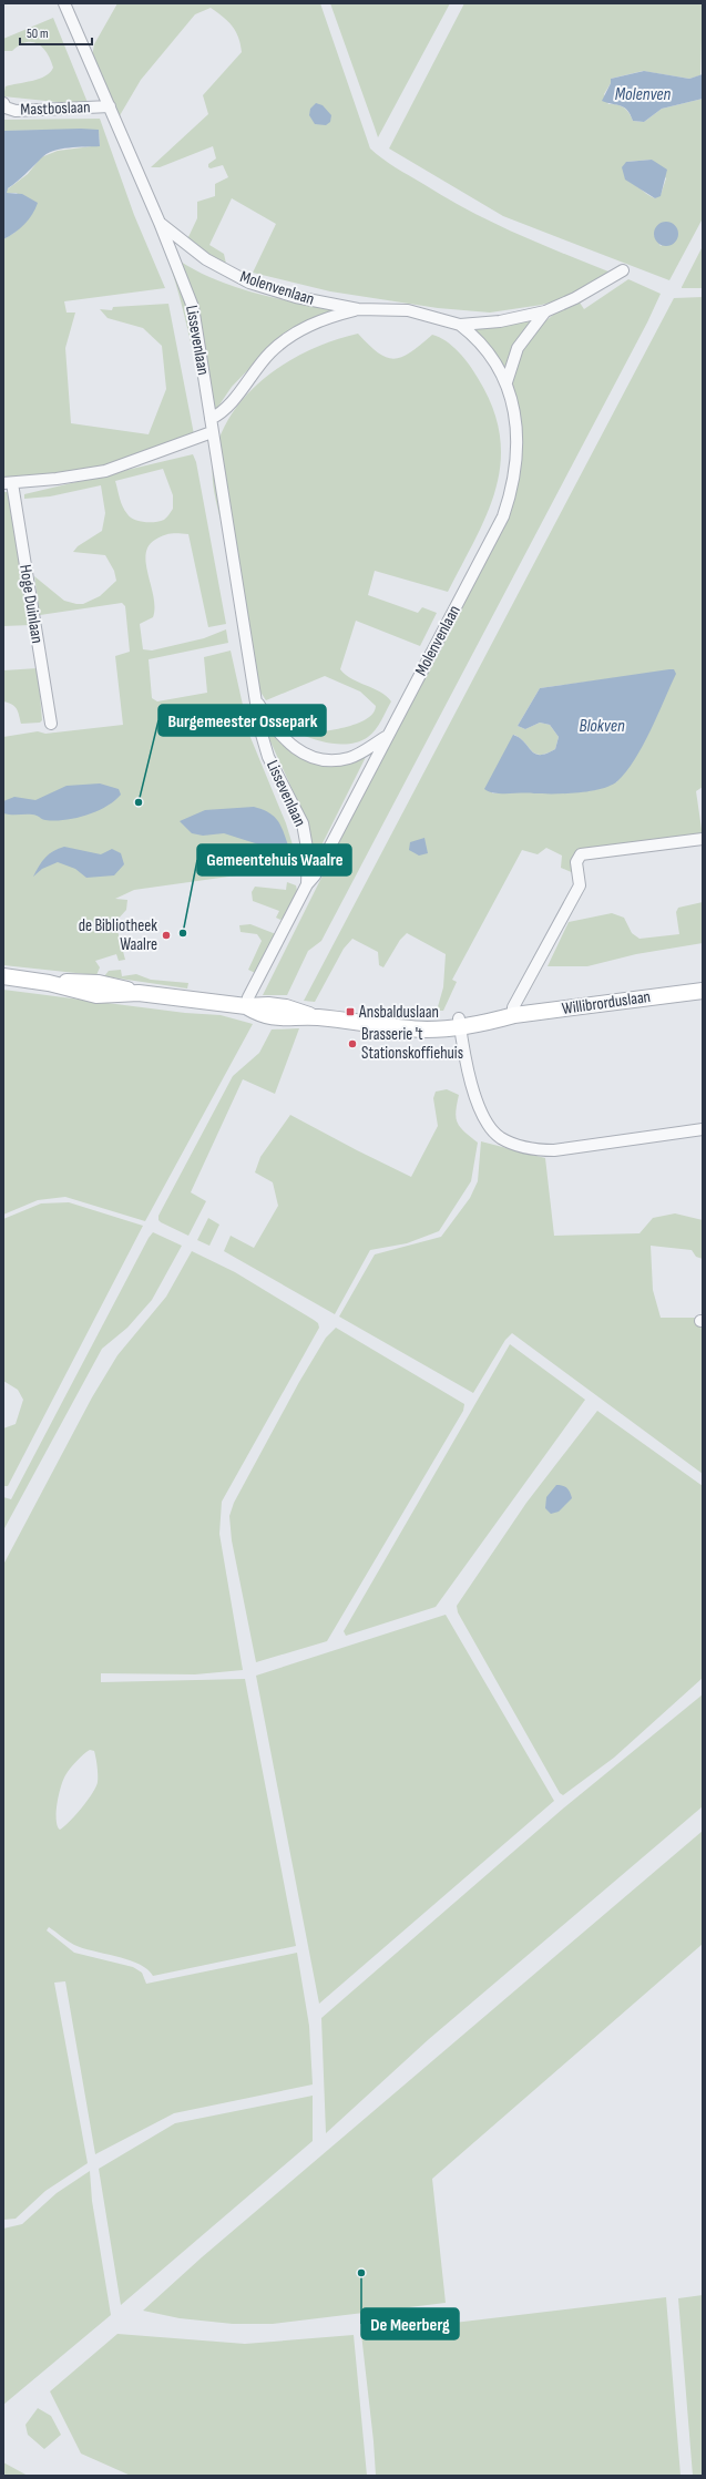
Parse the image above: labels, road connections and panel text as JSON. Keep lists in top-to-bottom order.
{
  "streets": {
    "main road": ["Willibrorduslaan"],
    "street": [
      "Mastboslaan",
      "Molenvenlaan",
      "Lissevenlaan",
      "Hoge Duinlaan"
    ]
  },
  "crossings": [
    ["Mastboslaan", "Lissevenlaan"],
    ["Molenvenlaan", "Lissevenlaan"],
    ["Lissevenlaan", "Hoge Duinlaan"],
    ["Lissevenlaan", "Willibrorduslaan"]
  ],
  "water": ["Molenven", "Blokven"],
  "places": {
    "other": [
      "Burgemeester Ossepark",
      "Gemeentehuis Waalre",
      "de Bibliotheek Waalre",
      "Brasserie 't Stationskoffiehuis",
      "De Meerberg"
    ],
    "transit": ["Ansbalduslaan"]
  },
  "scale_bar": "50 m"
}
